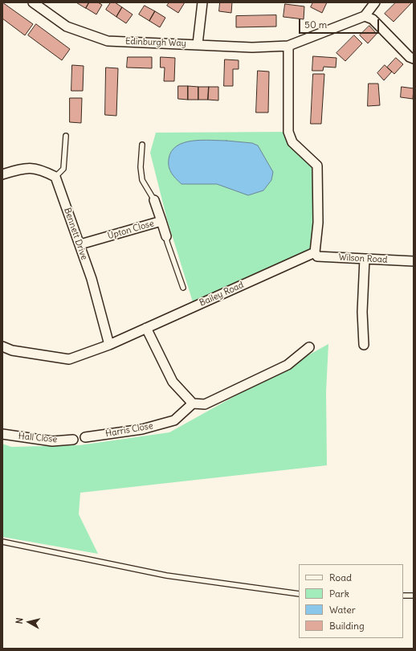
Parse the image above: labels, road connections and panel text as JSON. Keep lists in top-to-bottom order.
{
  "streets": {
    "street": [
      "Edinburgh Way",
      "Upton Close",
      "Bennett Drive",
      "Wilson Road",
      "Bailey Road",
      "Harris Close",
      "Hall Close"
    ]
  },
  "crossings": [
    ["Upton Close", "Bennett Drive"],
    ["Bennett Drive", "Bailey Road"],
    ["Wilson Road", "Bailey Road"]
  ],
  "legend": [
    "Road",
    "Park",
    "Water",
    "Building"
  ],
  "scale_bar": "50 m",
  "north": "left"
}
